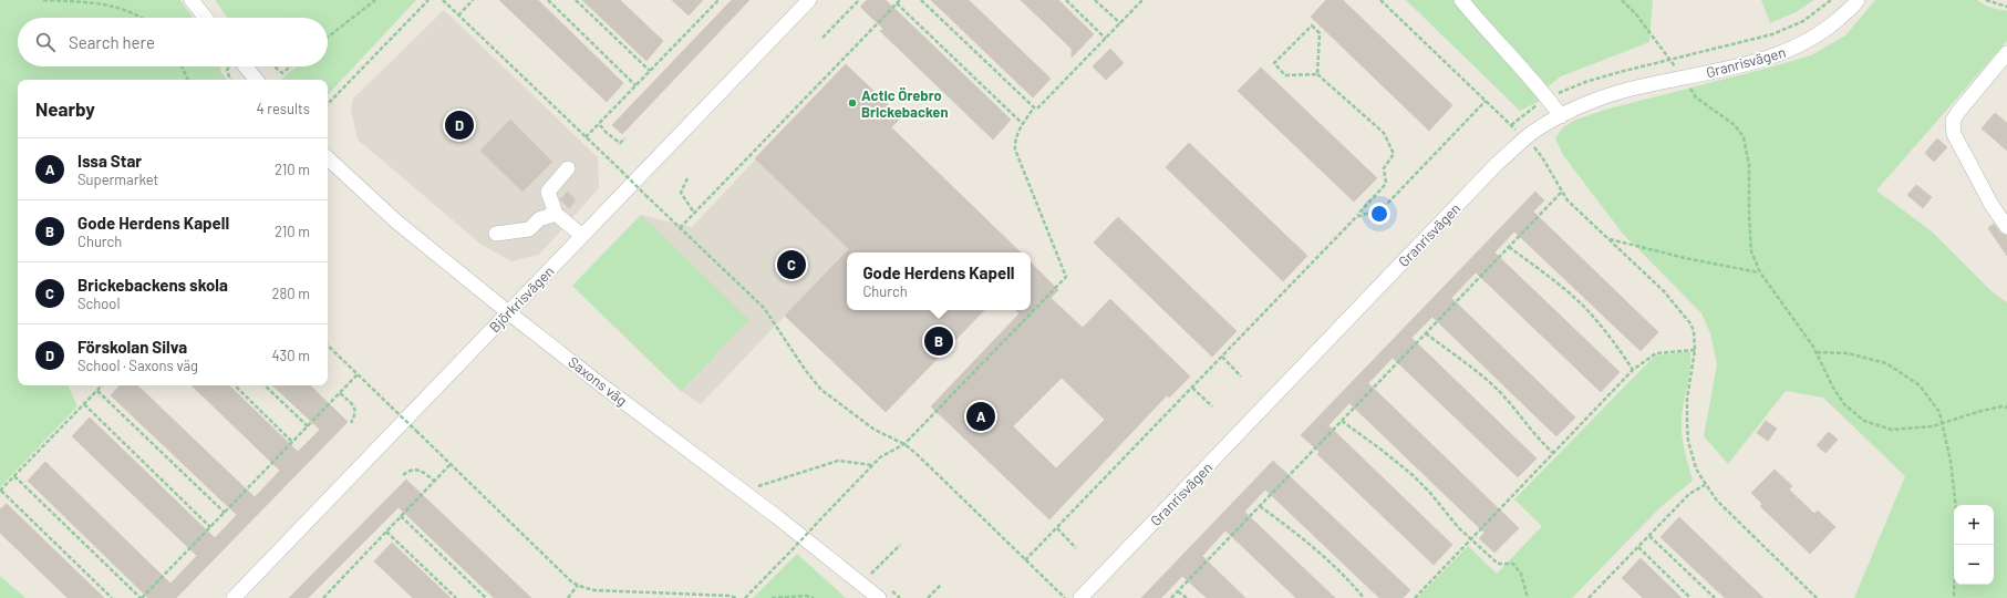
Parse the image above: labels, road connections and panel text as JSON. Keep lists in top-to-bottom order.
{
  "streets": {
    "street": ["Granrisvägen", "Björkrisvägen", "Saxons väg"]
  },
  "crossings": [
    ["Björkrisvägen", "Saxons väg"]
  ],
  "places": ["Actic Örebro Brickebacken"],
  "page": {
    "search": "Search here",
    "heading": ["Nearby", "4 results"],
    "pins": [
      "D",
      "C",
      "B",
      "A"
    ],
    "list": [
      {
        "mark": "A",
        "name": "Issa Star",
        "note": "Supermarket",
        "value": "210 m"
      },
      {
        "mark": "B",
        "name": "Gode Herdens Kapell",
        "note": "Church",
        "value": "210 m"
      },
      {
        "mark": "C",
        "name": "Brickebackens skola",
        "note": "School",
        "value": "280 m"
      },
      {
        "mark": "D",
        "name": "Förskolan Silva",
        "note": "School · Saxons väg",
        "value": "430 m"
      }
    ],
    "popup": ["Gode Herdens Kapell", "Church"],
    "map_buttons": ["+", "−"]
  }
}
